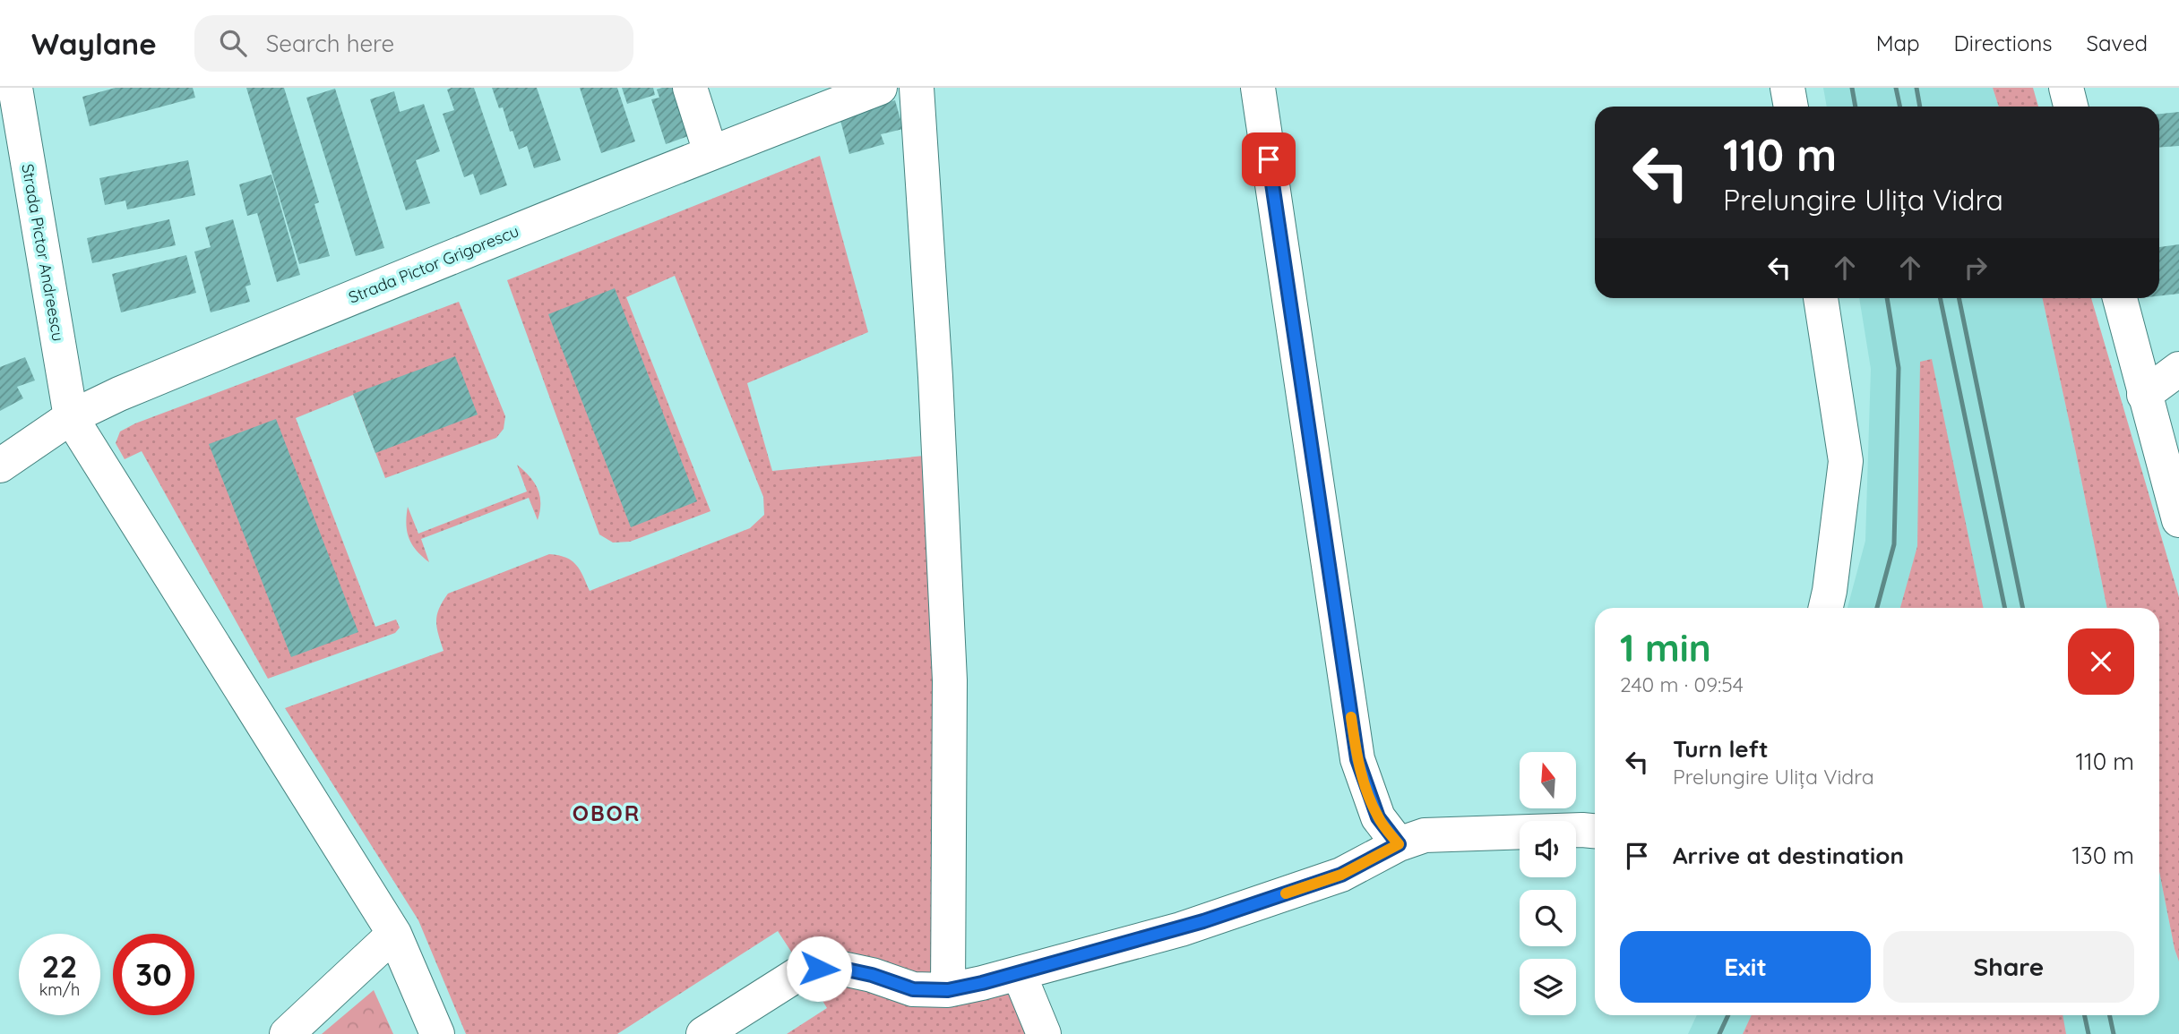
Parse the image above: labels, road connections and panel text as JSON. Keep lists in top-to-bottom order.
{
  "streets": {
    "street": ["Strada Pictor Andreescu", "Strada Pictor Grigorescu"]
  },
  "crossings": [
    ["Strada Pictor Andreescu", "Strada Pictor Grigorescu"]
  ],
  "districts": ["OBOR"],
  "north": "top",
  "page": {
    "header": "Waylane",
    "search": "Search here",
    "nav": ["Map", "Directions", "Saved"],
    "turn": ["110 m", "Prelungire Ulița Vidra"],
    "heading": ["1 min", "240 m · 09:54"],
    "list": [
      {
        "name": "Turn left",
        "note": "Prelungire Ulița Vidra",
        "value": "110 m"
      },
      {
        "name": "Arrive at destination",
        "value": "130 m"
      }
    ],
    "buttons": ["Exit", "Share"],
    "speed": "22 km/h",
    "limit": "30"
  }
}
